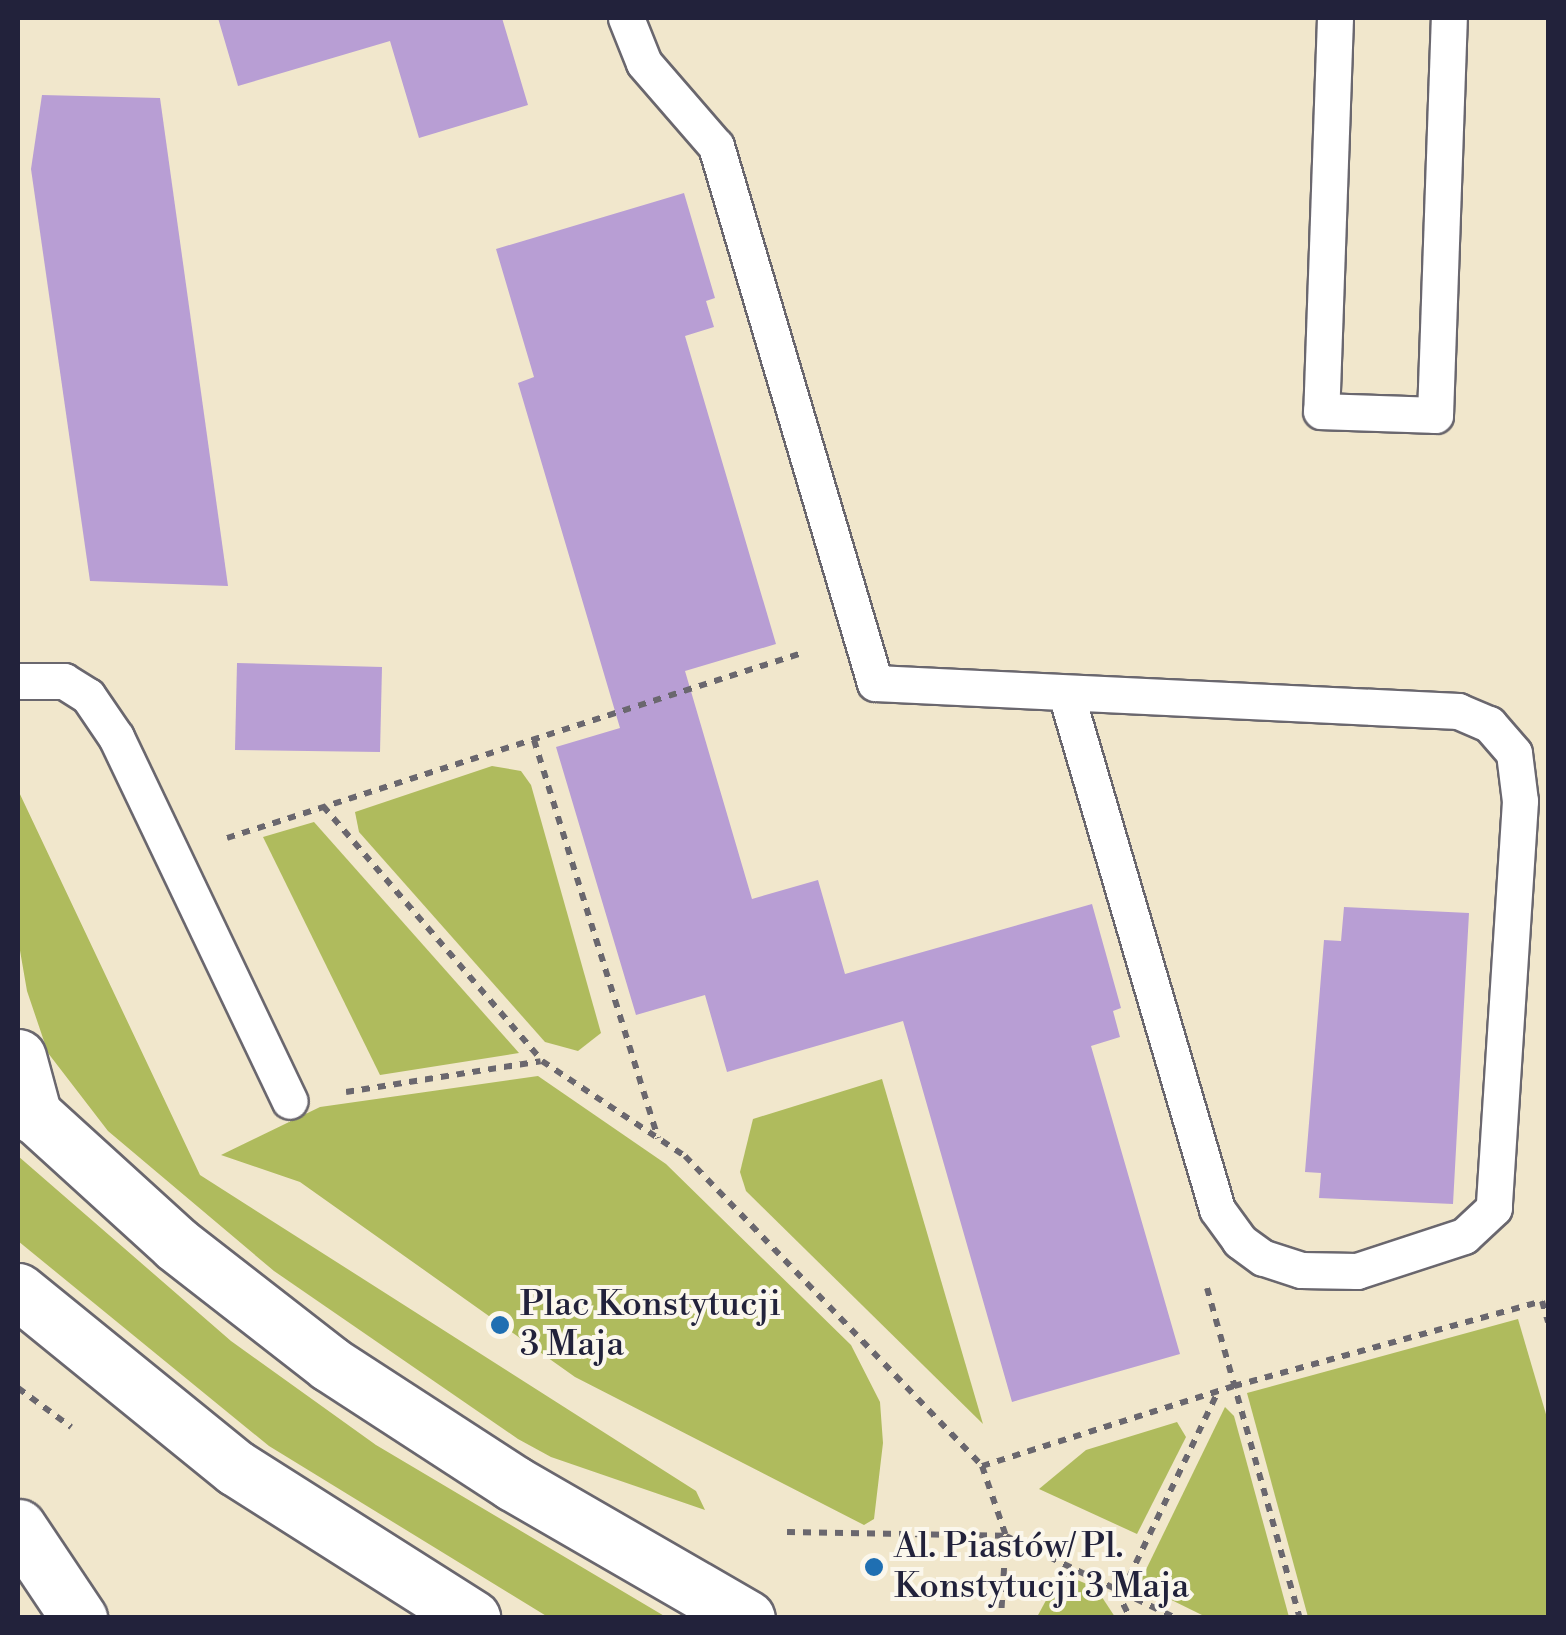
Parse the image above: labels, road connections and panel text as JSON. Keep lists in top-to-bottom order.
{
  "places": ["Plac Konstytucji 3 Maja", "Al. Piastów/ Pl. Konstytucji 3 Maja"]
}
